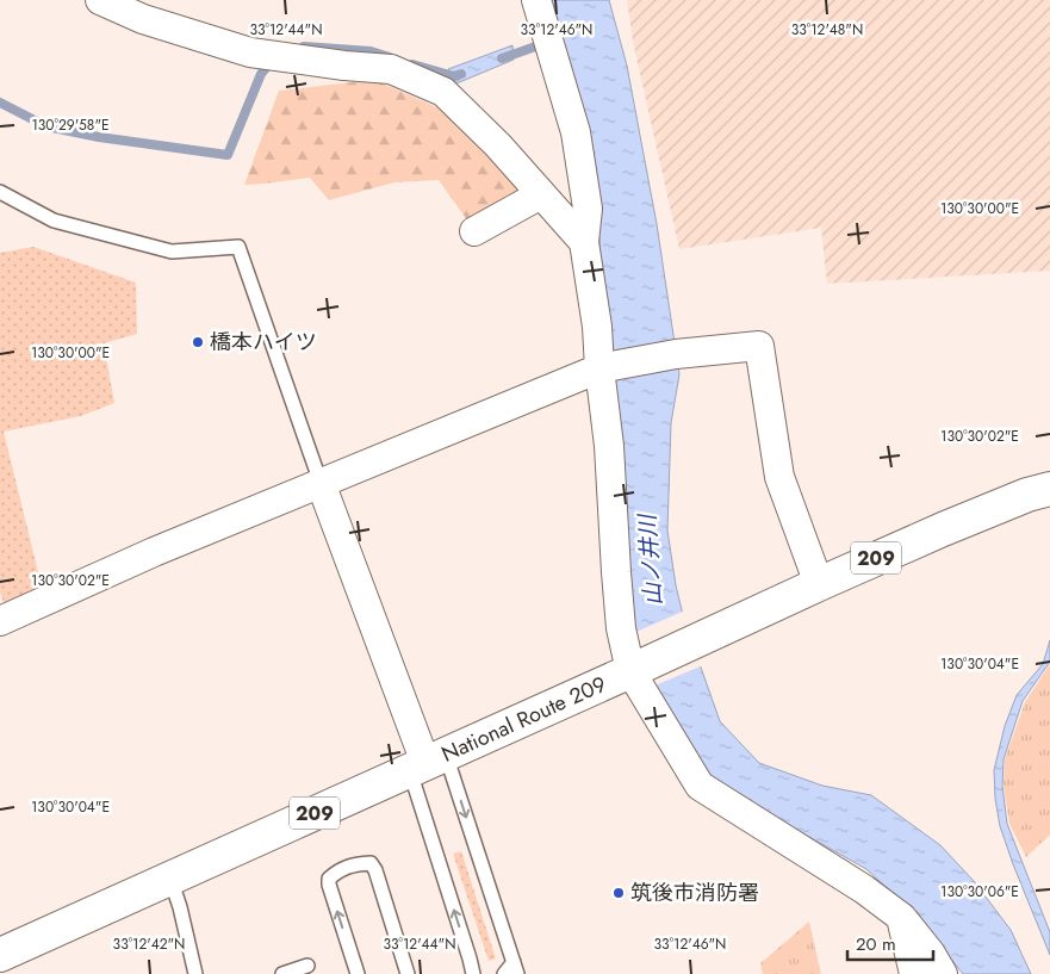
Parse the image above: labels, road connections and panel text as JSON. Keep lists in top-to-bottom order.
{
  "streets": {
    "highway": ["209", "National Route 209"]
  },
  "water": ["山ノ井川"],
  "places": ["橋本ハイツ", "筑後市消防署"],
  "scale_bar": "20 m",
  "coordinates": [
    "33°12'44\"N",
    "33°12'46\"N",
    "33°12'48\"N",
    "130°29'58\"E",
    "130°30'00\"E",
    "130°30'02\"E",
    "130°30'04\"E",
    "130°30'06\"E",
    "33°12'42\"N"
  ]
}
